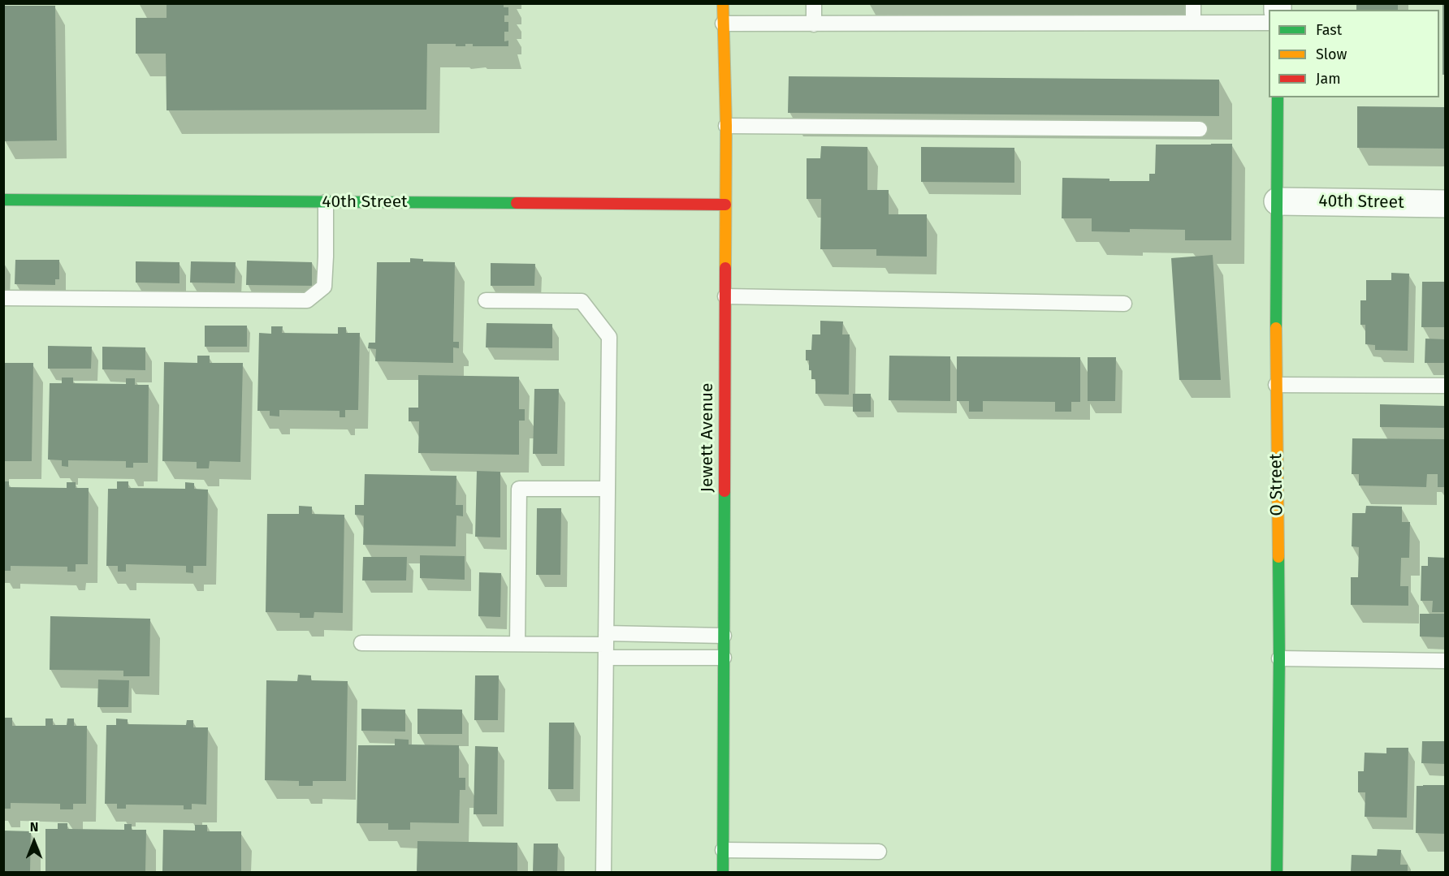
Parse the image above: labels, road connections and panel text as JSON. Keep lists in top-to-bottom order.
{
  "streets": {
    "street": ["40th Street", "Jewett Avenue", "O Street"]
  },
  "crossings": [
    ["40th Street", "Jewett Avenue"],
    ["40th Street", "O Street"]
  ],
  "legend": ["Fast", "Slow", "Jam"],
  "north": "top"
}
